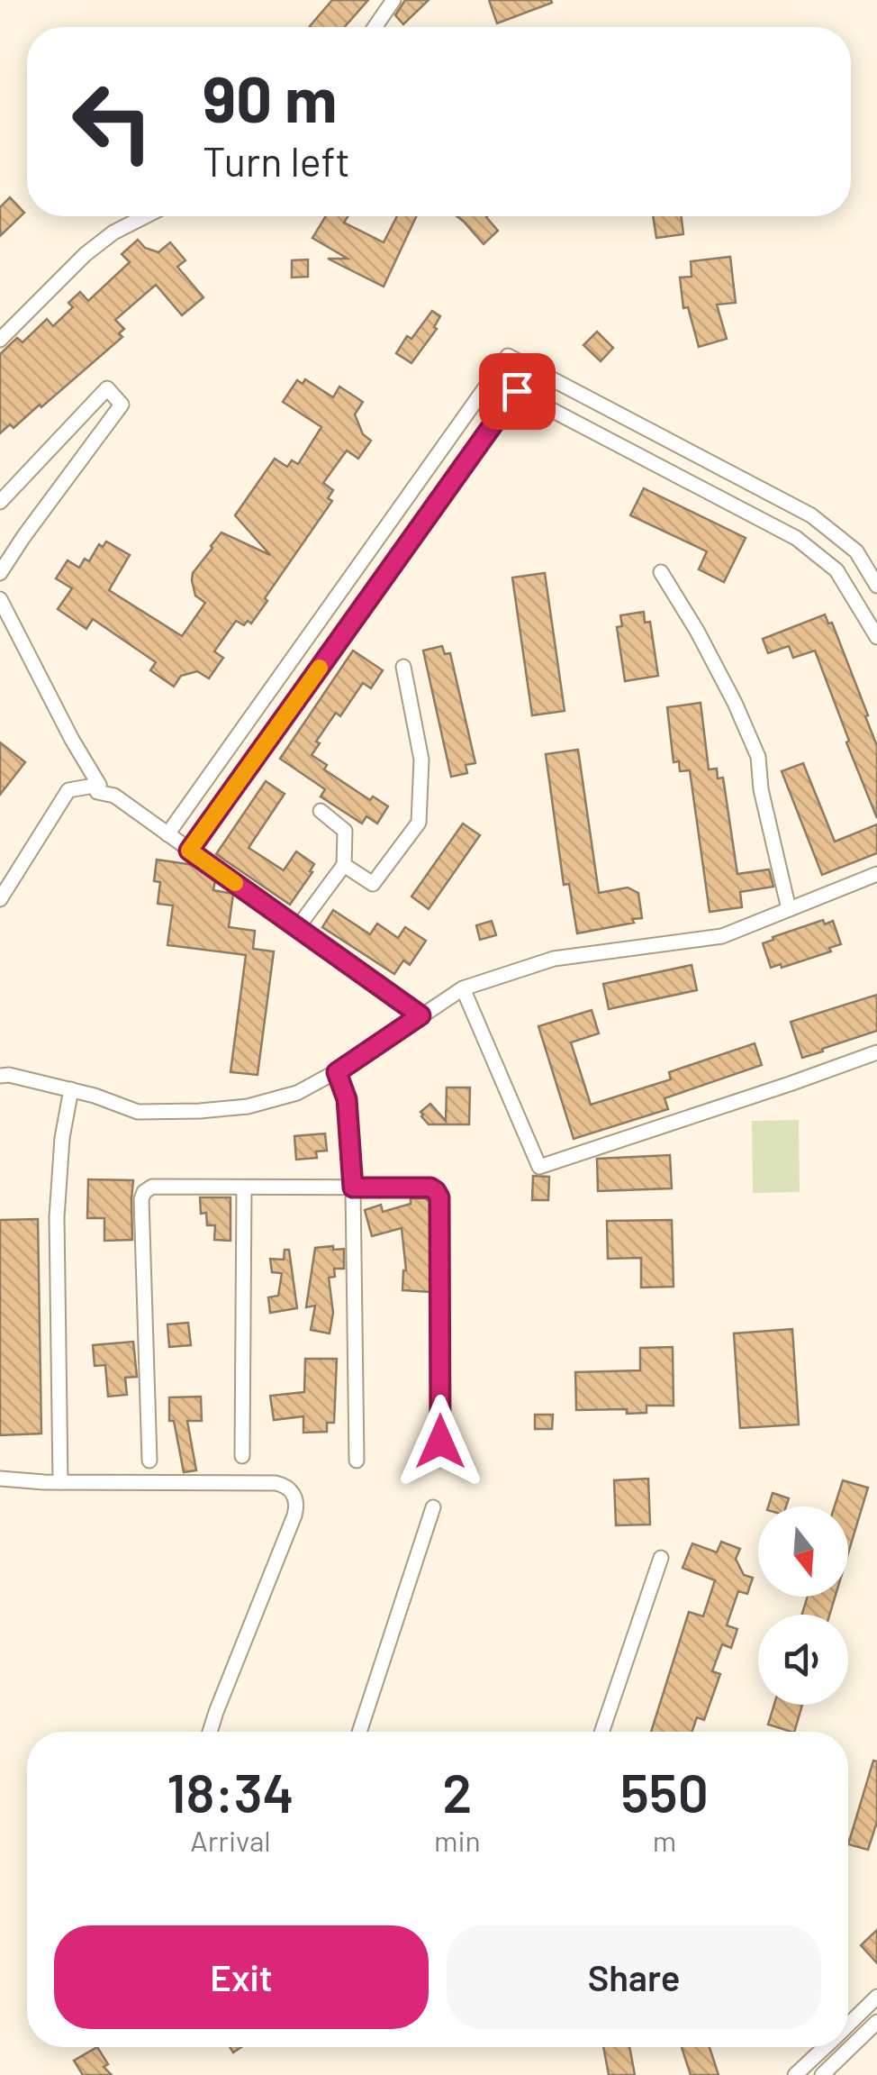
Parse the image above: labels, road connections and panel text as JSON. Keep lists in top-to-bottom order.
{
  "north": "bottom",
  "page": {
    "turn": ["90 m", "Turn left"],
    "eta": [
      "18:34",
      "Arrival",
      "2",
      "min",
      "550",
      "m"
    ],
    "buttons": ["Exit", "Share"]
  }
}
